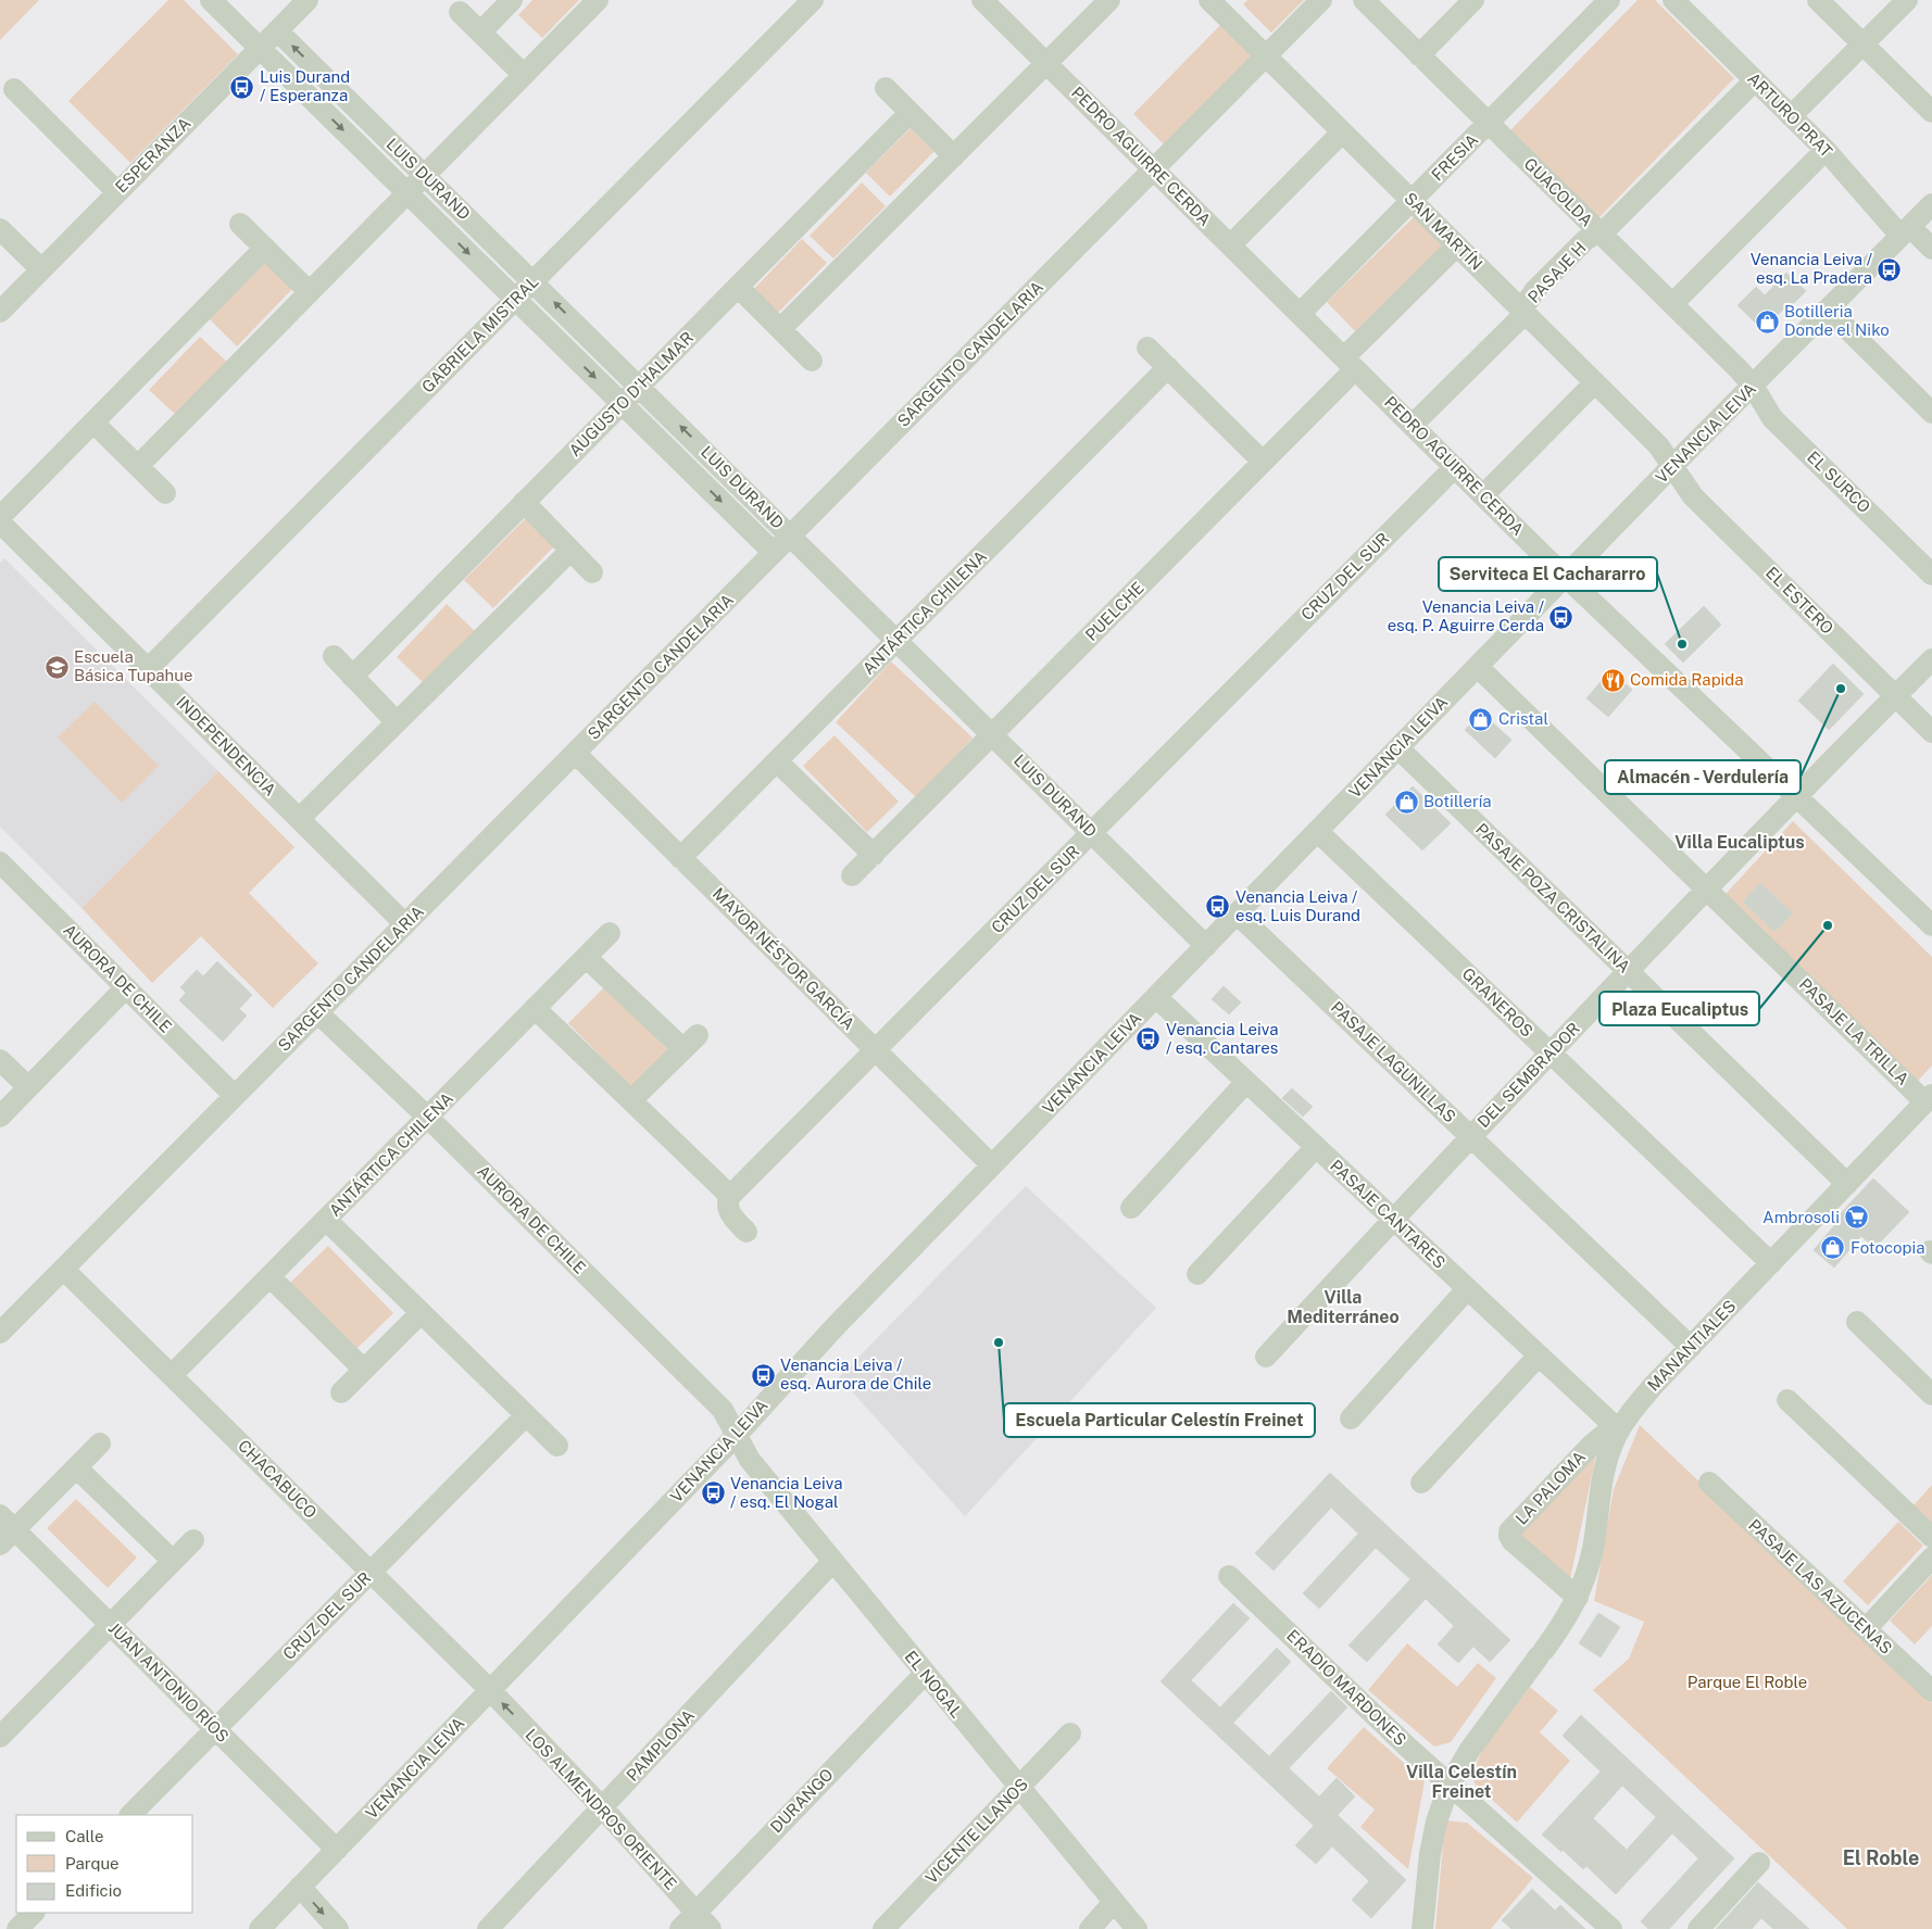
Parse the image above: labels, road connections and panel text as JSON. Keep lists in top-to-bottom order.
{
  "streets": {
    "street": [
      "ARTURO PRAT",
      "ESPERANZA",
      "PEDRO AGUIRRE CERDA",
      "FRESIA",
      "LUIS DURAND",
      "GUACOLDA",
      "SAN MARTÍN",
      "PASAJE H",
      "GABRIELA MISTRAL",
      "SARGENTO CANDELARIA",
      "AUGUSTO D'HALMAR",
      "VENANCIA LEIVA",
      "EL SURCO",
      "CRUZ DEL SUR",
      "EL ESTERO",
      "PUELCHE",
      "ANTÁRTICA CHILENA",
      "INDEPENDENCIA",
      "PASAJE POZA CRISTALINA",
      "MAYOR NÉSTOR GARCÍA",
      "AURORA DE CHILE",
      "GRANEROS",
      "PASAJE LA TRILLA",
      "PASAJE LAGUNILLAS",
      "DEL SEMBRADOR",
      "PASAJE CANTARES",
      "MANANTIALES",
      "CHACABUCO",
      "LA PALOMA",
      "PASAJE LAS AZUCENAS",
      "JUAN ANTONIO RÍOS",
      "EL NOGAL",
      "ERADIO MARDONES",
      "PAMPLONA",
      "DURANGO",
      "LOS ALMENDROS ORIENTE",
      "VICENTE LLANOS"
    ]
  },
  "crossings": [
    ["ARTURO PRAT", "PASAJE H"],
    ["ARTURO PRAT", "VENANCIA LEIVA"],
    ["ESPERANZA", "LUIS DURAND"],
    ["PEDRO AGUIRRE CERDA", "FRESIA"],
    ["PEDRO AGUIRRE CERDA", "PASAJE H"],
    ["PEDRO AGUIRRE CERDA", "SARGENTO CANDELARIA"],
    ["PEDRO AGUIRRE CERDA", "VENANCIA LEIVA"],
    ["PEDRO AGUIRRE CERDA", "CRUZ DEL SUR"],
    ["PEDRO AGUIRRE CERDA", "PUELCHE"],
    ["PEDRO AGUIRRE CERDA", "DEL SEMBRADOR"],
    ["FRESIA", "GUACOLDA"],
    ["FRESIA", "SAN MARTÍN"],
    ["LUIS DURAND", "GABRIELA MISTRAL"],
    ["LUIS DURAND", "SARGENTO CANDELARIA"],
    ["LUIS DURAND", "AUGUSTO D'HALMAR"],
    ["LUIS DURAND", "VENANCIA LEIVA"],
    ["LUIS DURAND", "CRUZ DEL SUR"],
    ["LUIS DURAND", "PUELCHE"],
    ["LUIS DURAND", "ANTÁRTICA CHILENA"],
    ["GUACOLDA", "PASAJE H"],
    ["GUACOLDA", "VENANCIA LEIVA"],
    ["GUACOLDA", "EL SURCO"],
    ["SAN MARTÍN", "PASAJE H"],
    ["SAN MARTÍN", "SARGENTO CANDELARIA"],
    ["SAN MARTÍN", "VENANCIA LEIVA"],
    ["SAN MARTÍN", "EL ESTERO"],
    ["SAN MARTÍN", "PUELCHE"],
    ["GABRIELA MISTRAL", "INDEPENDENCIA"],
    ["SARGENTO CANDELARIA", "INDEPENDENCIA"],
    ["SARGENTO CANDELARIA", "MAYOR NÉSTOR GARCÍA"],
    ["SARGENTO CANDELARIA", "AURORA DE CHILE"],
    ["SARGENTO CANDELARIA", "CHACABUCO"],
    ["VENANCIA LEIVA", "EL SURCO"],
    ["VENANCIA LEIVA", "EL ESTERO"],
    ["VENANCIA LEIVA", "PASAJE POZA CRISTALINA"],
    ["VENANCIA LEIVA", "MAYOR NÉSTOR GARCÍA"],
    ["VENANCIA LEIVA", "AURORA DE CHILE"],
    ["VENANCIA LEIVA", "GRANEROS"],
    ["VENANCIA LEIVA", "PASAJE LA TRILLA"],
    ["VENANCIA LEIVA", "PASAJE LAGUNILLAS"],
    ["VENANCIA LEIVA", "PASAJE CANTARES"],
    ["VENANCIA LEIVA", "CHACABUCO"],
    ["VENANCIA LEIVA", "JUAN ANTONIO RÍOS"],
    ["VENANCIA LEIVA", "EL NOGAL"],
    ["VENANCIA LEIVA", "LOS ALMENDROS ORIENTE"],
    ["CRUZ DEL SUR", "MAYOR NÉSTOR GARCÍA"],
    ["CRUZ DEL SUR", "CHACABUCO"],
    ["CRUZ DEL SUR", "JUAN ANTONIO RÍOS"],
    ["EL ESTERO", "DEL SEMBRADOR"],
    ["ANTÁRTICA CHILENA", "MAYOR NÉSTOR GARCÍA"],
    ["ANTÁRTICA CHILENA", "AURORA DE CHILE"],
    ["ANTÁRTICA CHILENA", "CHACABUCO"],
    ["PASAJE POZA CRISTALINA", "DEL SEMBRADOR"],
    ["PASAJE POZA CRISTALINA", "MANANTIALES"],
    ["AURORA DE CHILE", "EL NOGAL"],
    ["GRANEROS", "DEL SEMBRADOR"],
    ["GRANEROS", "MANANTIALES"],
    ["PASAJE LA TRILLA", "DEL SEMBRADOR"],
    ["PASAJE LA TRILLA", "MANANTIALES"],
    ["PASAJE LAGUNILLAS", "DEL SEMBRADOR"],
    ["PASAJE LAGUNILLAS", "MANANTIALES"],
    ["DEL SEMBRADOR", "PASAJE CANTARES"],
    ["PASAJE CANTARES", "MANANTIALES"],
    ["PASAJE CANTARES", "LA PALOMA"],
    ["MANANTIALES", "LA PALOMA"],
    ["MANANTIALES", "ERADIO MARDONES"],
    ["CHACABUCO", "LOS ALMENDROS ORIENTE"],
    ["EL NOGAL", "PAMPLONA"],
    ["EL NOGAL", "DURANGO"],
    ["EL NOGAL", "VICENTE LLANOS"],
    ["PAMPLONA", "LOS ALMENDROS ORIENTE"],
    ["DURANGO", "LOS ALMENDROS ORIENTE"]
  ],
  "one_way": ["LOS ALMENDROS ORIENTE"],
  "districts": [
    "Villa Eucaliptus",
    "Villa Mediterráneo",
    "Villa Celestín Freinet",
    "El Roble"
  ],
  "parks": ["Parque El Roble"],
  "places": {
    "bus stop": [
      "Luis Durand / Esperanza",
      "Venancia Leiva / esq. La Pradera",
      "Venancia Leiva / esq. P. Aguirre Cerda",
      "Venancia Leiva / esq. Luis Durand",
      "Venancia Leiva / esq. Cantares",
      "Venancia Leiva / esq. Aurora de Chile",
      "Venancia Leiva / esq. El Nogal"
    ],
    "shop": [
      "Botilleria Donde el Niko",
      "Cristal",
      "Botillería",
      "Fotocopia"
    ],
    "other": [
      "Serviteca El Cachararro",
      "Almacén - Verdulería",
      "Plaza Eucaliptus",
      "Escuela Particular Celestín Freinet"
    ],
    "school or university": ["Escuela Básica Tupahue"],
    "restaurant": ["Comida Rapida"],
    "supermarket": ["Ambrosoli"]
  },
  "legend": ["Calle", "Parque", "Edificio"]
}
